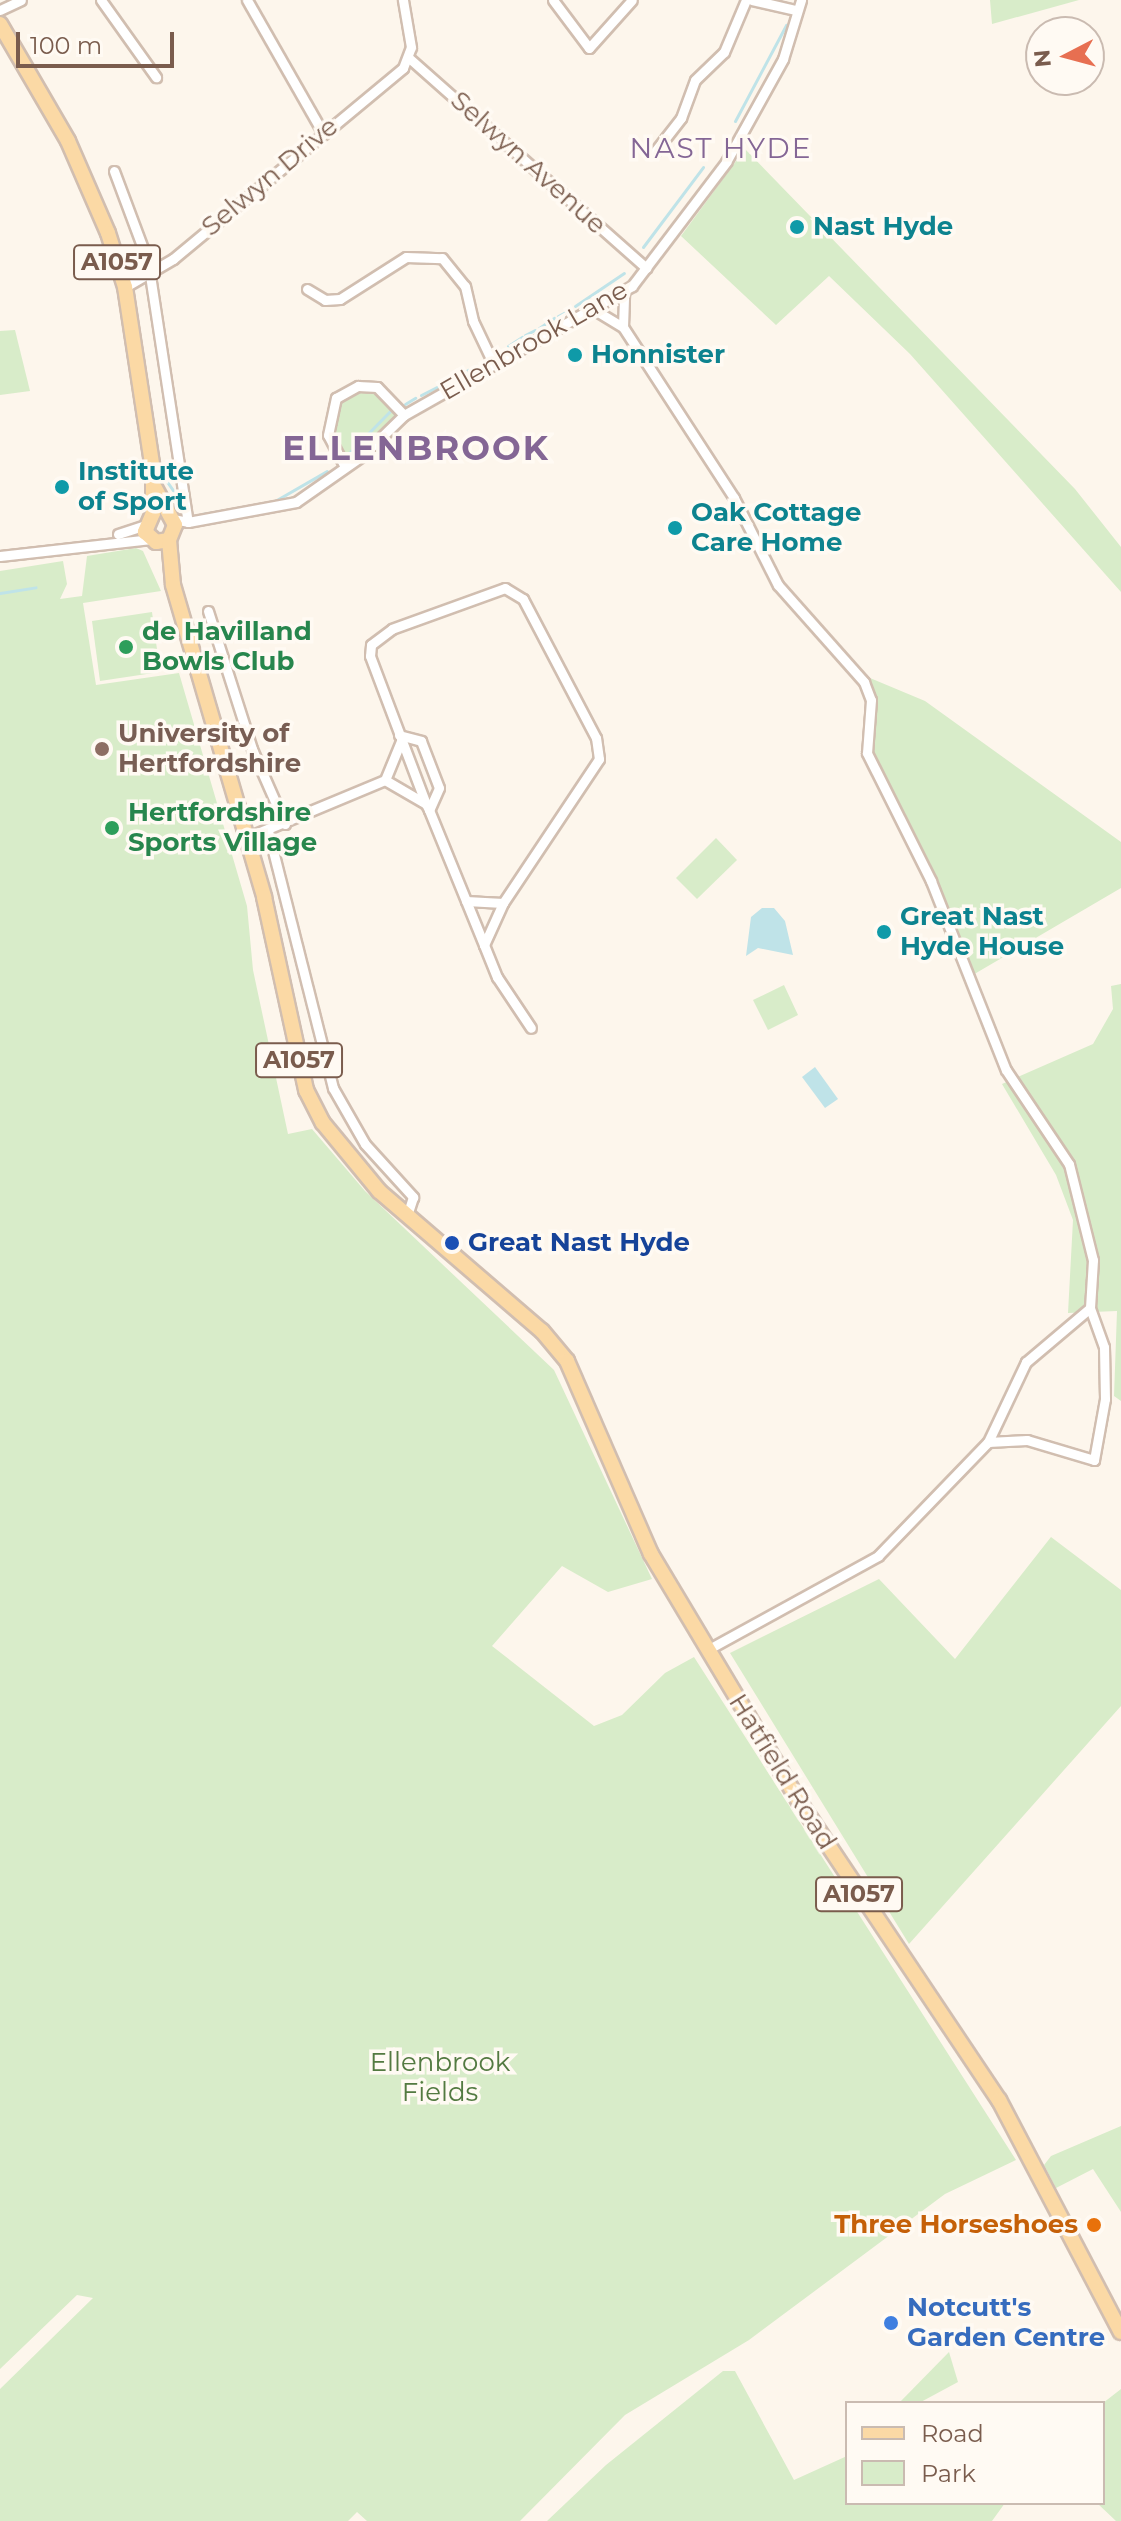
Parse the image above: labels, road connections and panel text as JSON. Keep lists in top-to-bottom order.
{
  "streets": {
    "main road": ["A1057", "Hatfield Road"],
    "street": ["Selwyn Avenue", "Selwyn Drive", "Ellenbrook Lane"]
  },
  "crossings": [
    ["Selwyn Avenue", "Selwyn Drive"],
    ["Selwyn Avenue", "Ellenbrook Lane"],
    ["Selwyn Drive", "A1057"],
    ["A1057", "Ellenbrook Lane"],
    ["A1057", "Hatfield Road"]
  ],
  "districts": ["NAST HYDE", "ELLENBROOK"],
  "parks": ["Ellenbrook Fields"],
  "places": [
    "Nast Hyde",
    "Honnister",
    "Institute of Sport",
    "Oak Cottage Care Home",
    "de Havilland Bowls Club",
    "University of Hertfordshire",
    "Hertfordshire Sports Village",
    "Great Nast Hyde House",
    "Great Nast Hyde",
    "Three Horseshoes",
    "Notcutt's Garden Centre"
  ],
  "legend": ["Road", "Park"],
  "scale_bar": "100 m",
  "north": "left"
}
